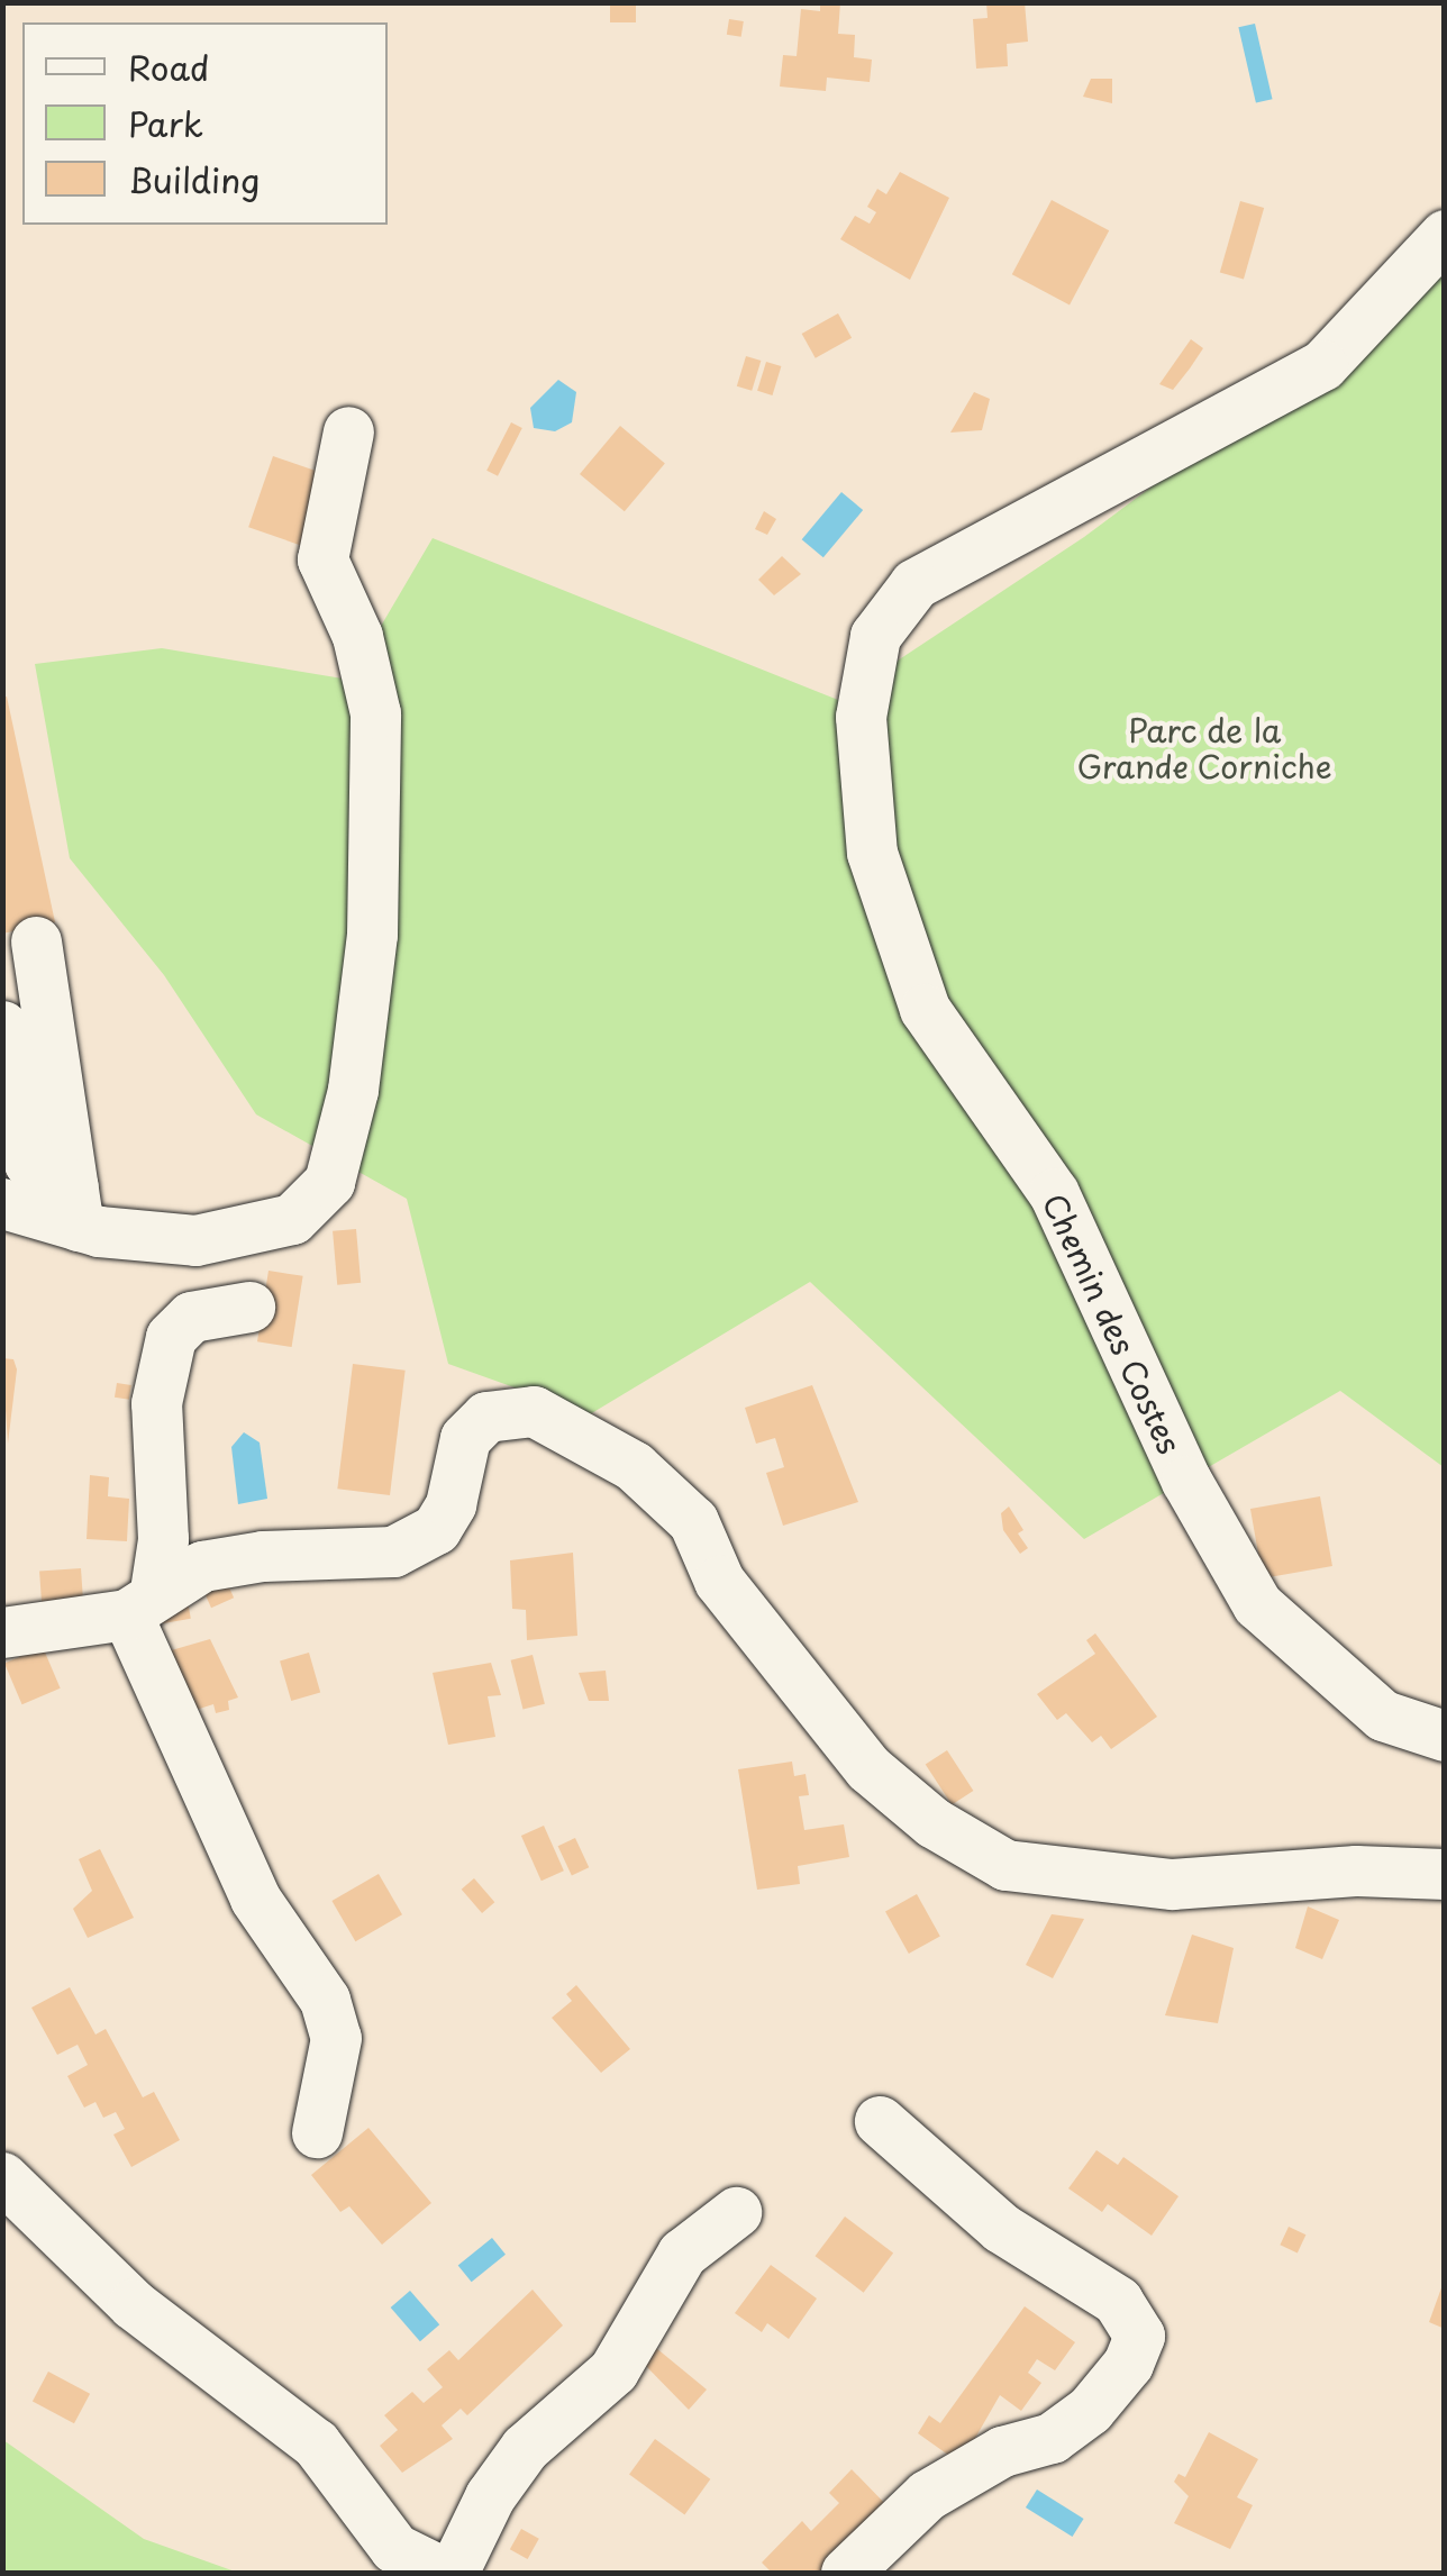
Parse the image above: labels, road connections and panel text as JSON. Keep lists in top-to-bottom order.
{
  "streets": {
    "street": ["Chemin des Costes"]
  },
  "parks": ["Parc de la Grande Corniche"],
  "legend": ["Road", "Park", "Building"]
}
